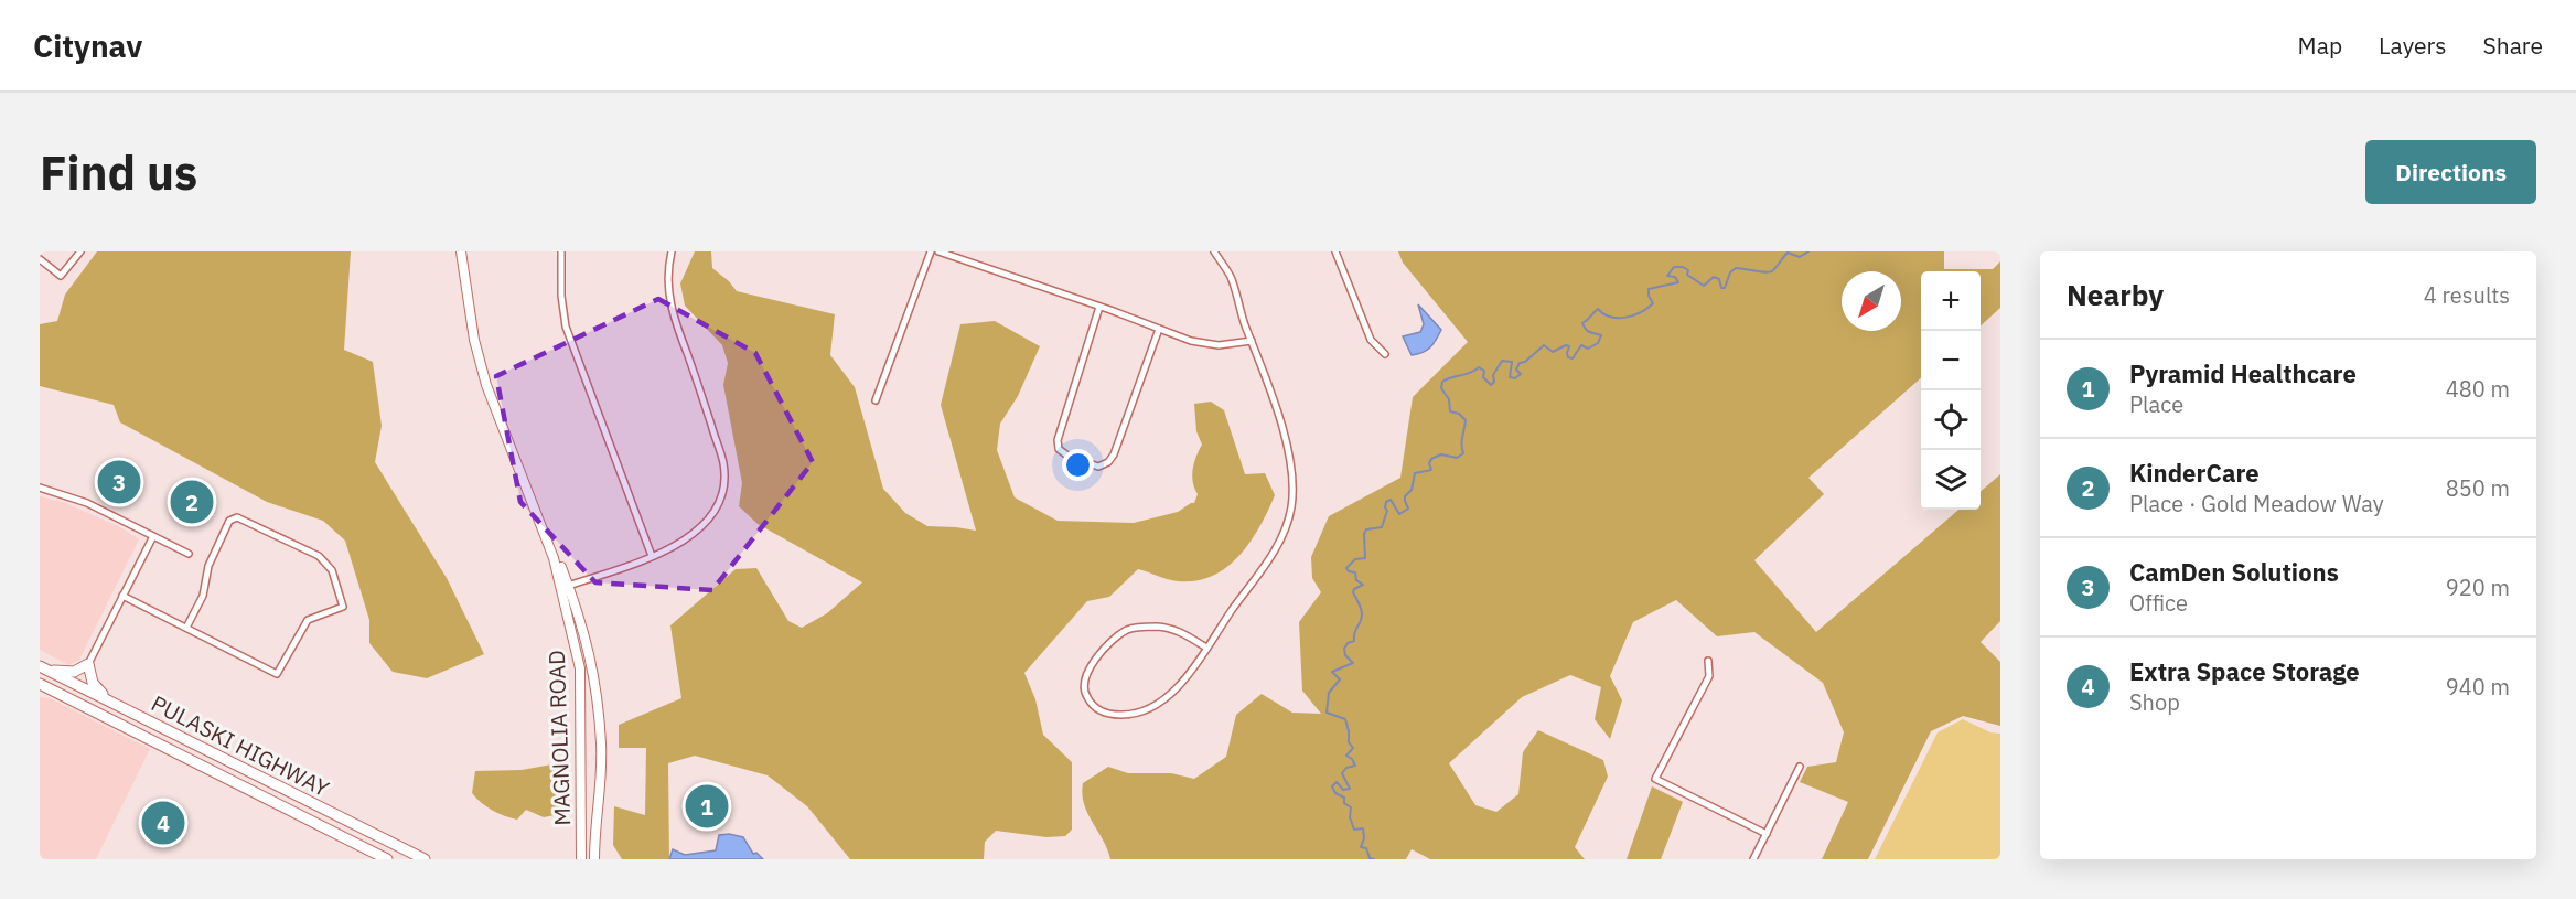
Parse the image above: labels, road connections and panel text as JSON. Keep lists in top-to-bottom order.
{
  "streets": {
    "highway": ["PULASKI HIGHWAY"],
    "main road": ["MAGNOLIA ROAD"]
  },
  "north": "bottom left",
  "page": {
    "header": "Citynav",
    "nav": ["Map", "Layers", "Share"],
    "buttons": "Directions",
    "title": "Find us",
    "heading": ["Nearby", "4 results"],
    "map_buttons": ["+", "−"],
    "list": [
      {
        "mark": "1",
        "name": "Pyramid Healthcare",
        "note": "Place",
        "value": "480 m"
      },
      {
        "mark": "2",
        "name": "KinderCare",
        "note": "Place · Gold Meadow Way",
        "value": "850 m"
      },
      {
        "mark": "3",
        "name": "CamDen Solutions",
        "note": "Office",
        "value": "920 m"
      },
      {
        "mark": "4",
        "name": "Extra Space Storage",
        "note": "Shop",
        "value": "940 m"
      }
    ],
    "pins": [
      "3",
      "2",
      "1",
      "4"
    ]
  }
}
